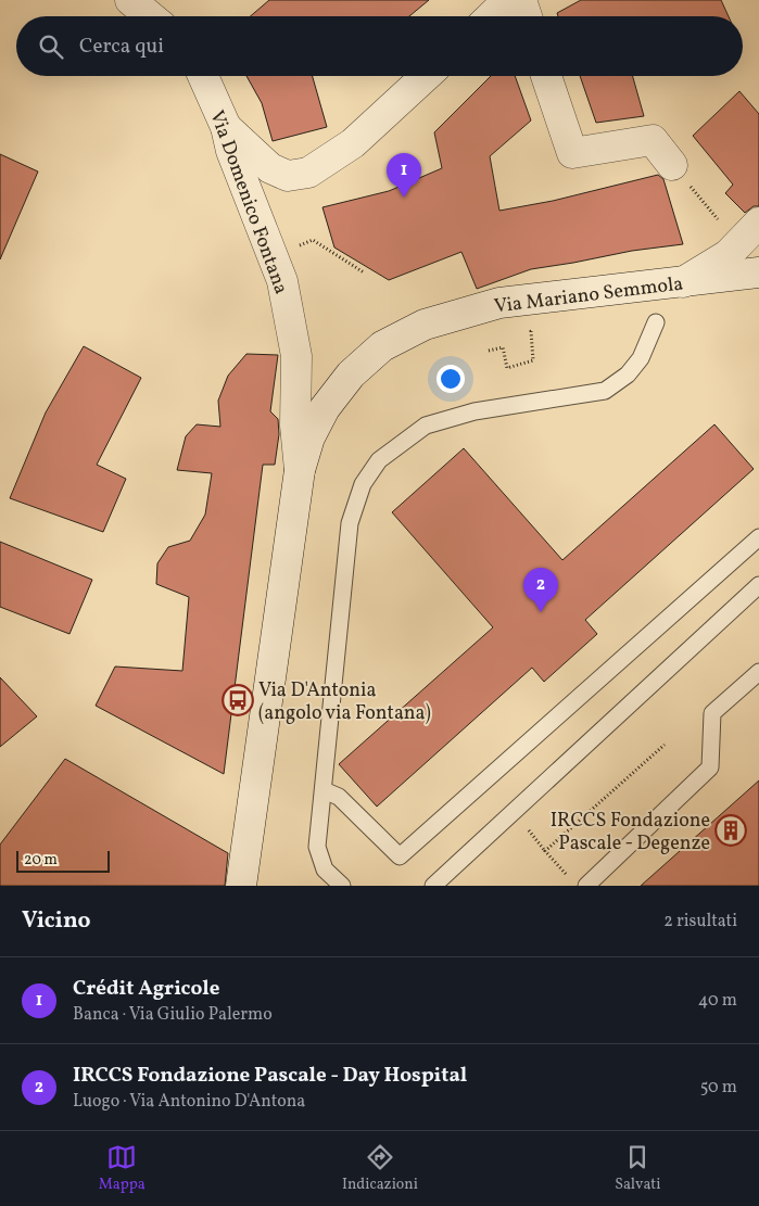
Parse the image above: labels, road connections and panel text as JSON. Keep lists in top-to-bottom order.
{
  "streets": {
    "street": ["Via Domenico Fontana", "Via Mariano Semmola"]
  },
  "crossings": [
    ["Via Domenico Fontana", "Via Mariano Semmola"]
  ],
  "places": {
    "bus stop": ["Via D'Antonia (angolo via Fontana)"],
    "building": ["IRCCS Fondazione Pascale - Degenze"]
  },
  "scale_bar": "20 m",
  "page": {
    "search": "Cerca qui",
    "pins": ["1", "2"],
    "scale": "20 m",
    "heading": ["Vicino", "2 risultati"],
    "list": [
      {
        "mark": "1",
        "name": "Crédit Agricole",
        "note": "Banca · Via Giulio Palermo",
        "value": "40 m"
      },
      {
        "mark": "2",
        "name": "IRCCS Fondazione Pascale - Day Hospital",
        "note": "Luogo · Via Antonino D'Antona",
        "value": "50 m"
      }
    ],
    "nav": ["Mappa", "Indicazioni", "Salvati"]
  }
}
